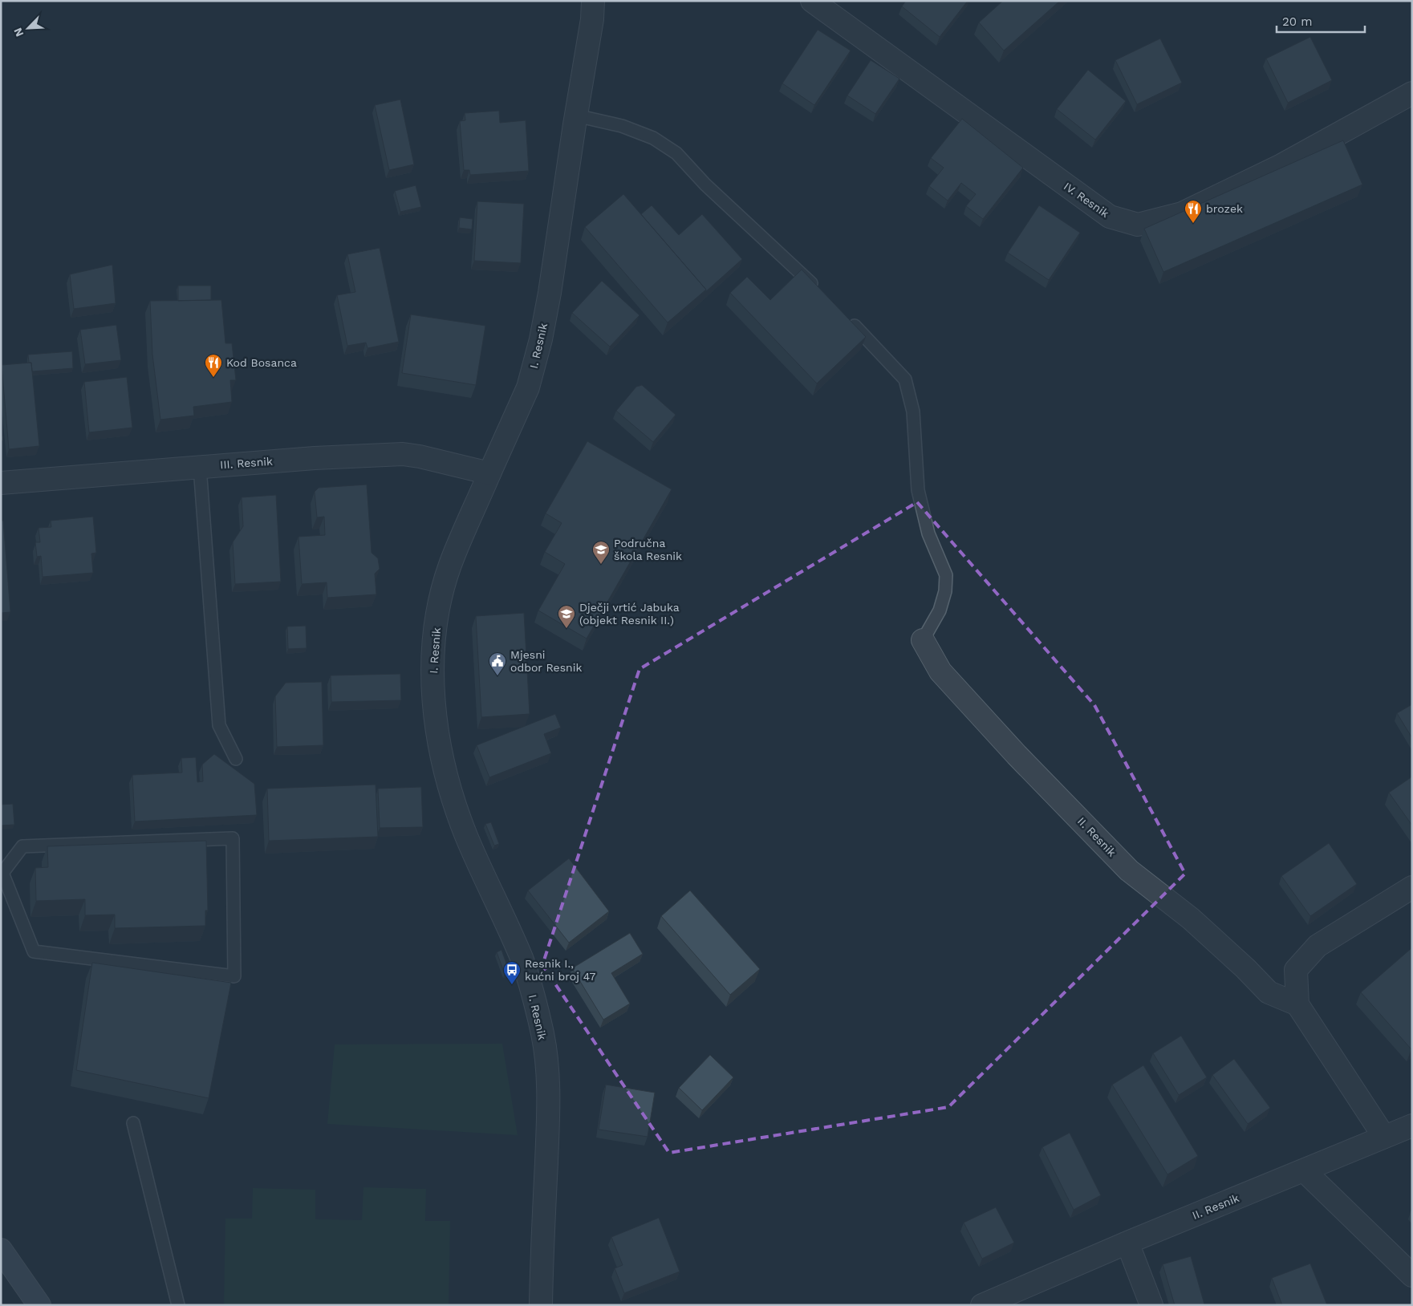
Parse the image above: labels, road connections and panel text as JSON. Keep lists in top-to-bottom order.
{
  "streets": {
    "street": [
      "IV. Resnik",
      "I. Resnik",
      "III. Resnik",
      "II. Resnik"
    ]
  },
  "crossings": [
    ["I. Resnik", "III. Resnik"]
  ],
  "places": {
    "restaurant": ["brozek", "Kod Bosanca"],
    "school or university": ["Područna škola Resnik", "Dječji vrtić Jabuka (objekt Resnik II.)"],
    "public building": ["Mjesni odbor Resnik"],
    "bus stop": ["Resnik I., kućni broj 47"]
  },
  "scale_bar": "20 m",
  "north": "bottom left"
}
